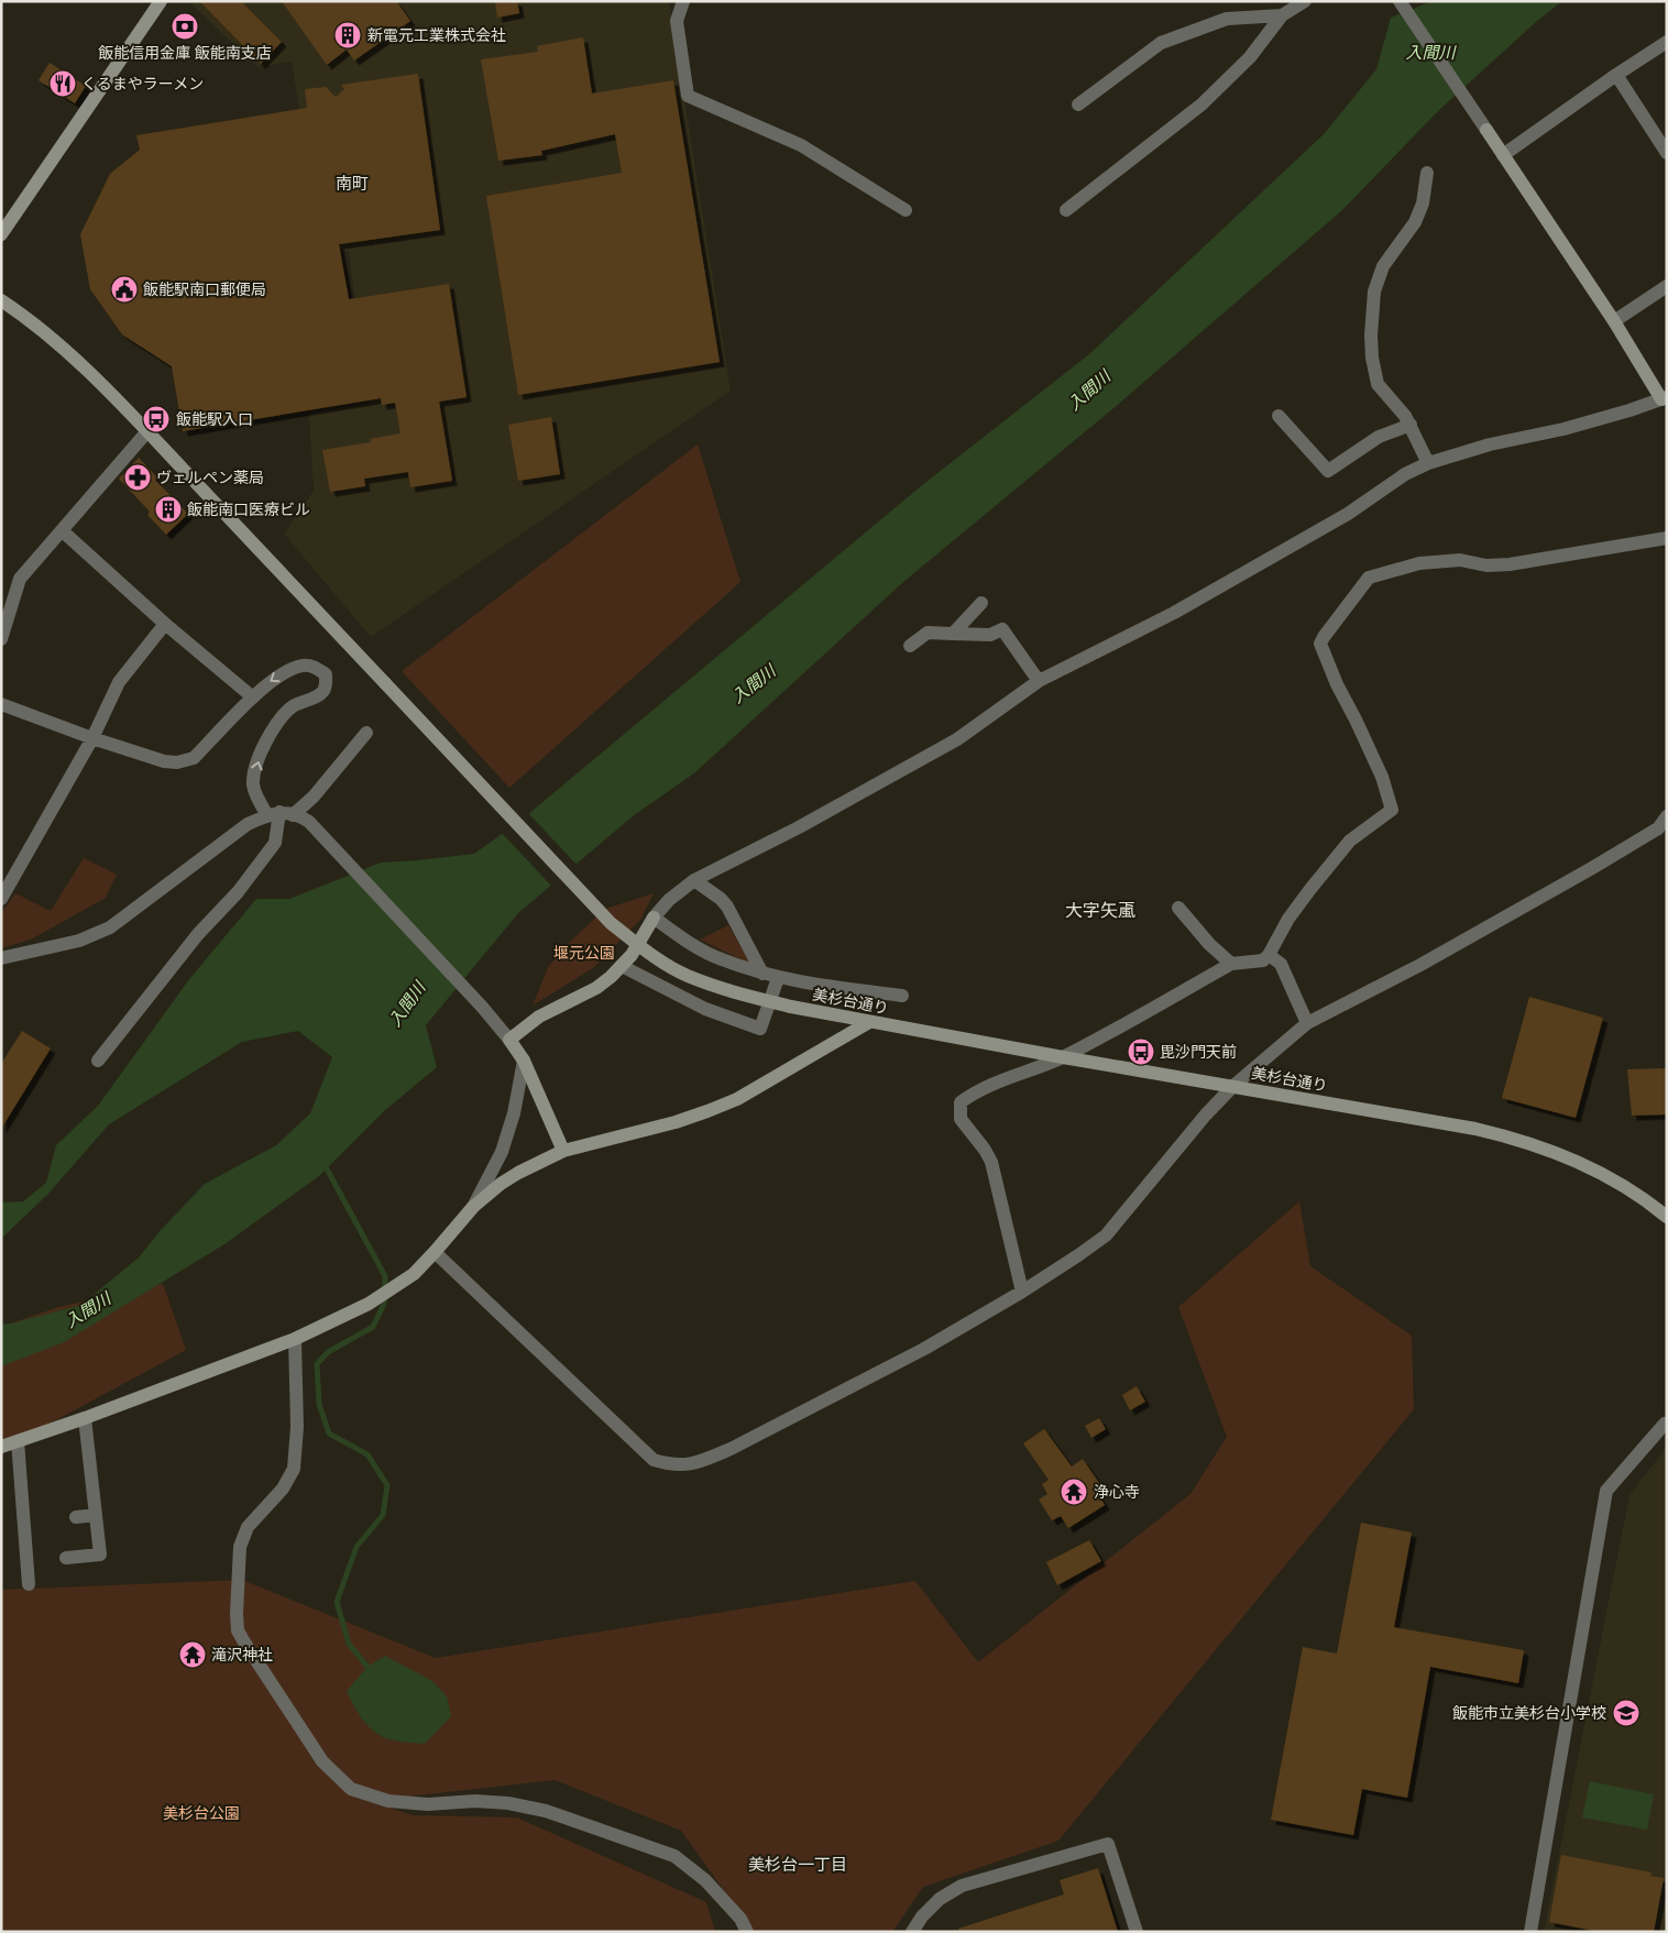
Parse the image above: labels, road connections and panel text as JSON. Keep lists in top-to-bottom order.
{
  "streets": {
    "street": ["美杉台通り"]
  },
  "districts": ["南町", "大字矢颪", "美杉台一丁目"],
  "water": ["入間川"],
  "parks": ["堰元公園", "美杉台公園"],
  "places": {
    "bank": ["飯能信用金庫 飯能南支店"],
    "building": ["新電元工業株式会社", "飯能南口医療ビル"],
    "restaurant": ["くるまやラーメン"],
    "public building": ["飯能駅南口郵便局"],
    "bus stop": ["飯能駅入口", "毘沙門天前"],
    "pharmacy": ["ヴェルペン薬局"],
    "temple": ["浄心寺", "滝沢神社"],
    "school or university": ["飯能市立美杉台小学校"]
  }
}
